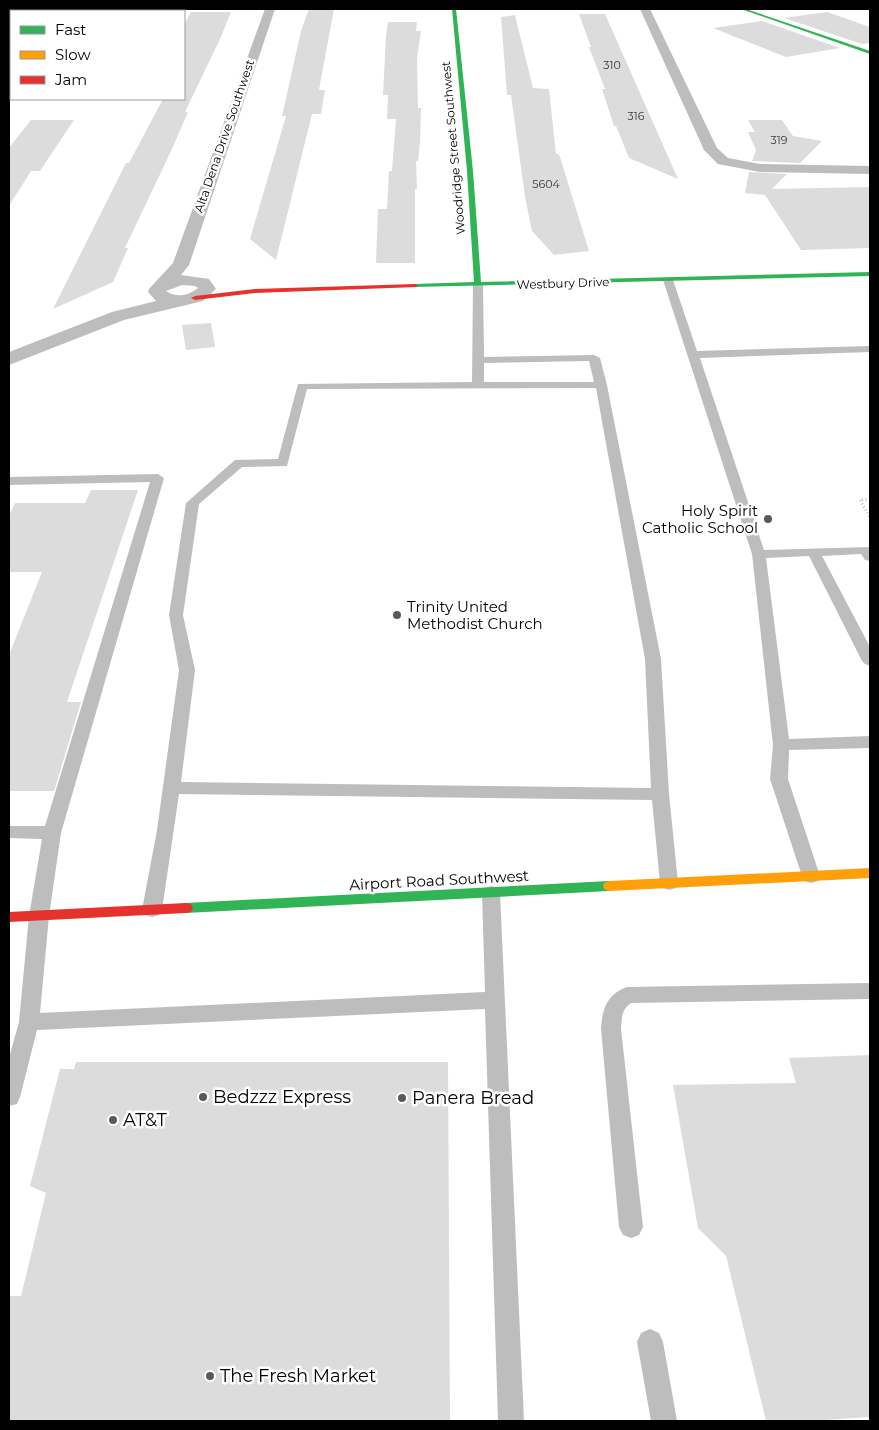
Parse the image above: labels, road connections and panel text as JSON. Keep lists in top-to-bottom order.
{
  "streets": {
    "street": [
      "Alta Dena Drive Southwest",
      "Woodridge Street Southwest",
      "Westbury Drive",
      "Airport Road Southwest"
    ]
  },
  "crossings": [
    ["Alta Dena Drive Southwest", "Westbury Drive"],
    ["Woodridge Street Southwest", "Westbury Drive"]
  ],
  "places": [
    "Holy Spirit Catholic School",
    "Trinity United Methodist Church",
    "Bedzzz Express",
    "Panera Bread",
    "AT&T",
    "The Fresh Market"
  ],
  "house_numbers": [
    "310",
    "316",
    "319",
    "5604"
  ],
  "legend": ["Fast", "Slow", "Jam"]
}
